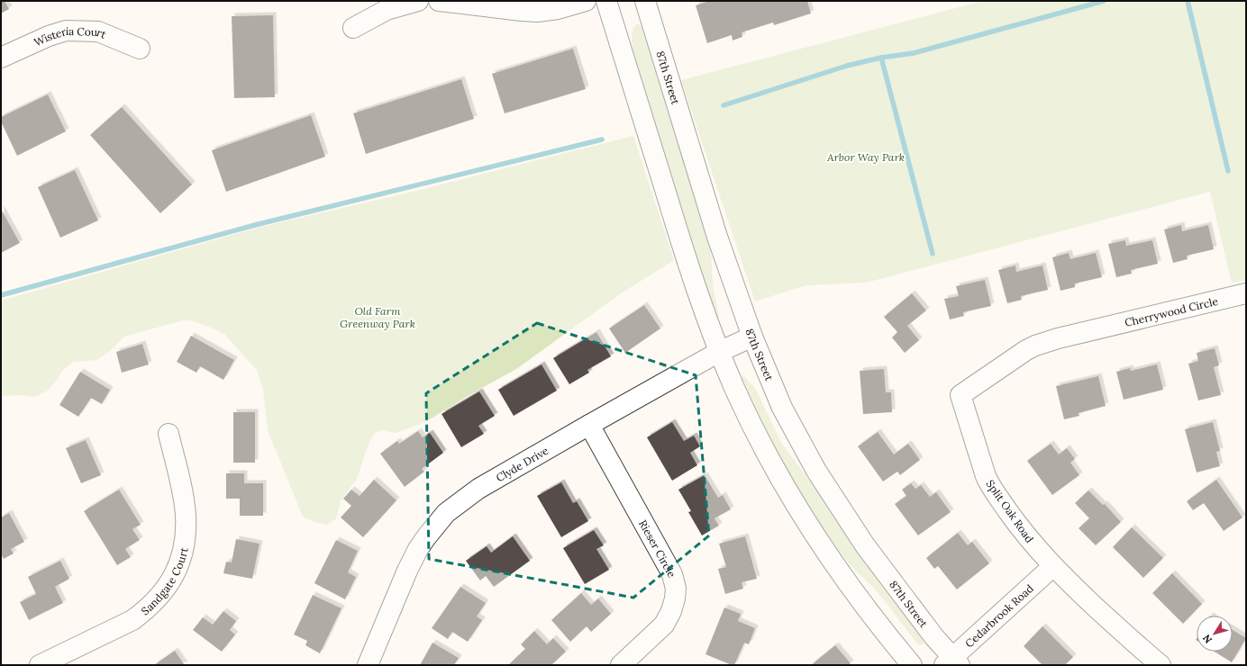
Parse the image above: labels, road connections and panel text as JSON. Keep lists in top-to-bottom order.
{
  "streets": {
    "street": [
      "Wisteria Court",
      "87th Street",
      "Cherrywood Circle",
      "Clyde Drive",
      "Split Oak Road",
      "Rieser Circle",
      "Sandgate Court",
      "Cedarbrook Road"
    ]
  },
  "crossings": [
    ["87th Street", "Clyde Drive"],
    ["87th Street", "Cedarbrook Road"],
    ["Cherrywood Circle", "Split Oak Road"],
    ["Clyde Drive", "Rieser Circle"],
    ["Split Oak Road", "Cedarbrook Road"]
  ],
  "parks": ["Arbor Way Park", "Old Farm Greenway Park"],
  "north": "bottom left"
}
